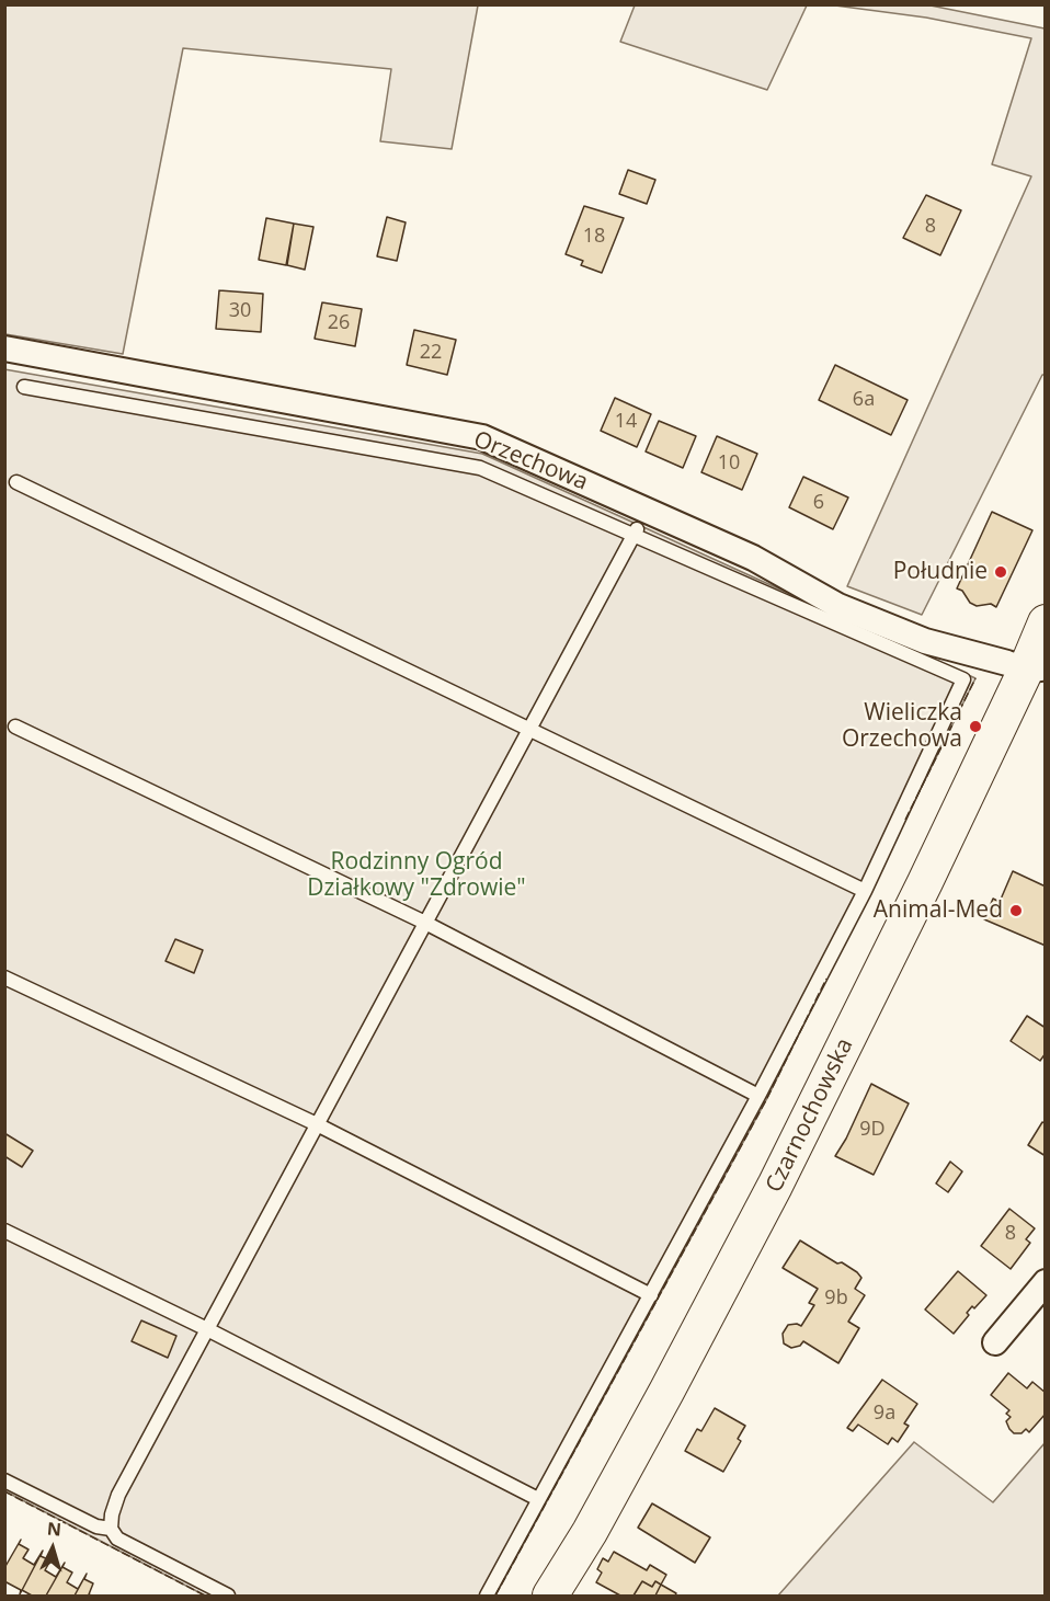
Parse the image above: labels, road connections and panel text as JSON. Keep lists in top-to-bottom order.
{
  "streets": {
    "street": ["Orzechowa", "Czarnochowska"]
  },
  "crossings": [
    ["Orzechowa", "Czarnochowska"]
  ],
  "parks": ["Rodzinny Ogród Działkowy \"Zdrowie\""],
  "places": ["Południe", "Wieliczka Orzechowa", "Animal-Med"],
  "house_numbers": [
    "8",
    "18",
    "30",
    "26",
    "22",
    "6a",
    "14",
    "10",
    "6",
    "9D",
    "8",
    "9b",
    "9a"
  ],
  "north": "top"
}
